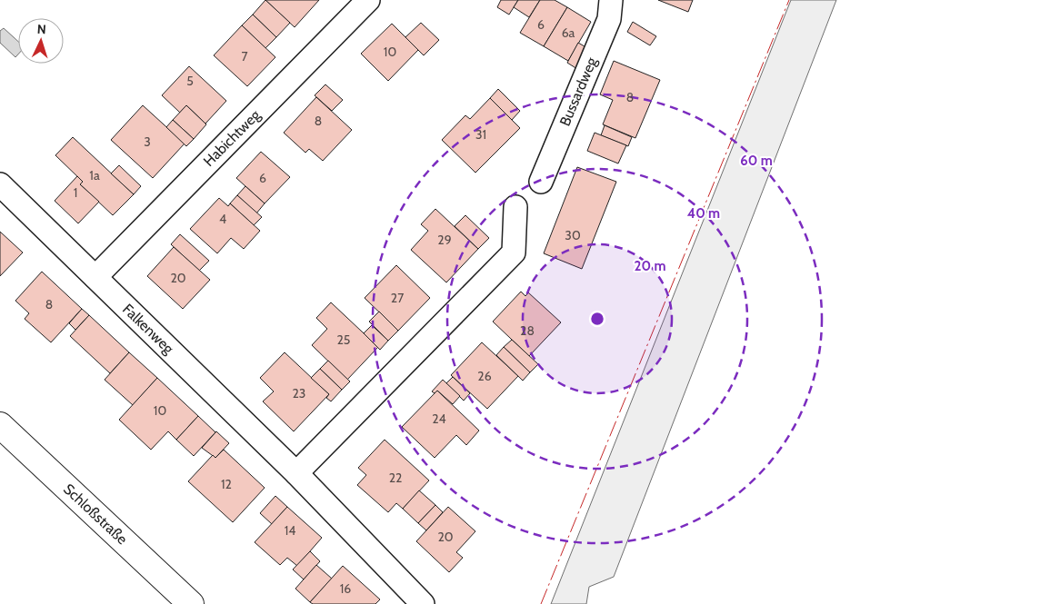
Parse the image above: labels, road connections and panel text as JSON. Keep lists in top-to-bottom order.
{
  "streets": {
    "main road": ["Schloßstraße"],
    "street": ["Bussardweg", "Habichtweg", "Falkenweg"]
  },
  "crossings": [
    ["Habichtweg", "Falkenweg"]
  ],
  "house_numbers": [
    "6",
    "6a",
    "10",
    "7",
    "5",
    "8",
    "8",
    "31",
    "3",
    "1a",
    "6",
    "1",
    "4",
    "30",
    "29",
    "20",
    "27",
    "8",
    "28",
    "25",
    "26",
    "23",
    "10",
    "24",
    "22",
    "12",
    "14",
    "20",
    "16"
  ],
  "north": "top",
  "rings": ["60 m", "40 m", "20 m"]
}
